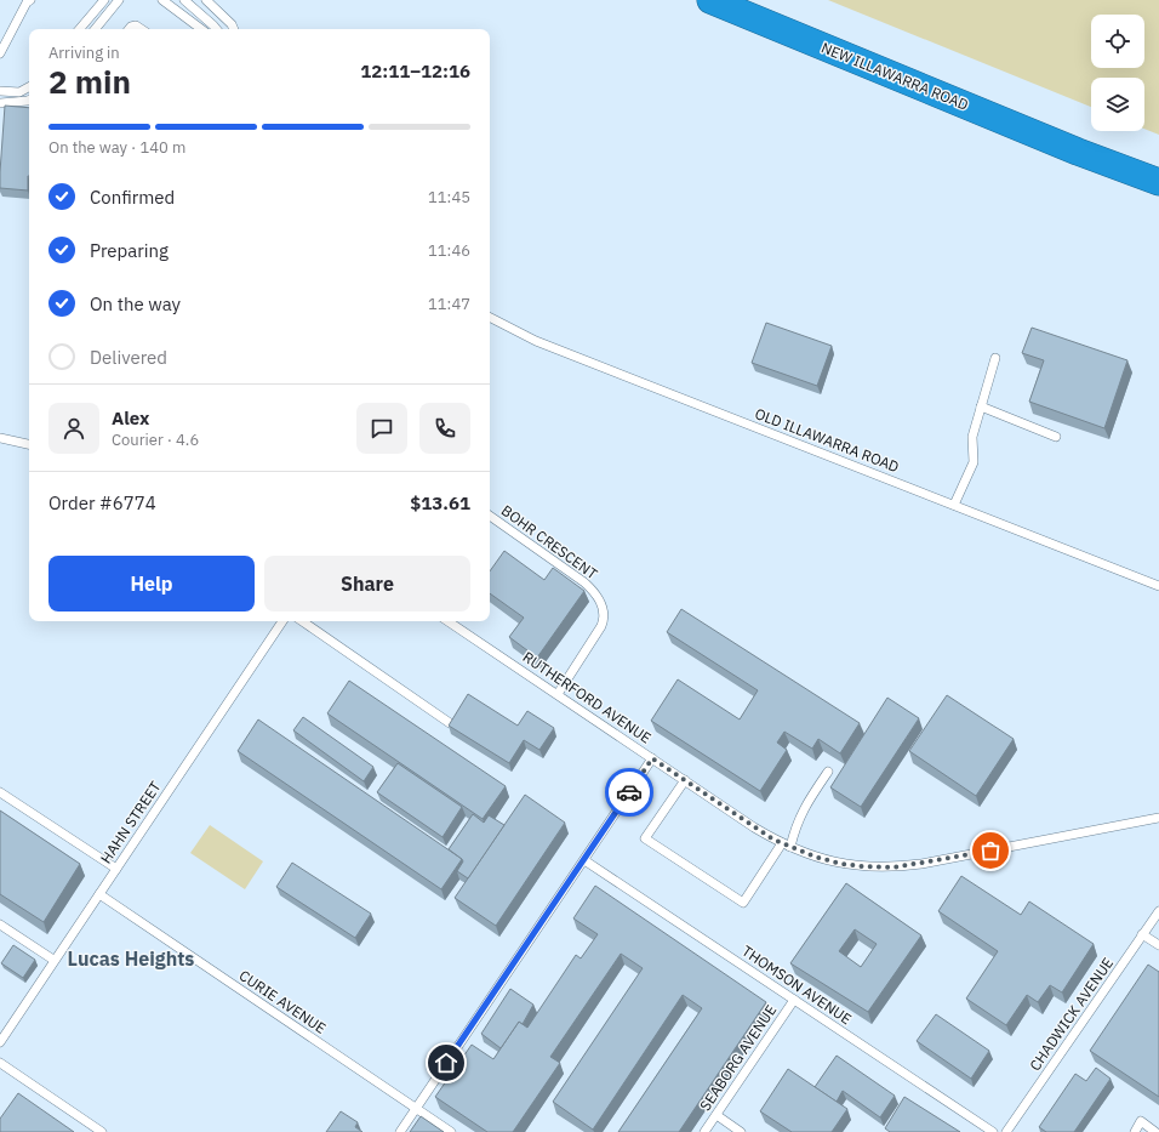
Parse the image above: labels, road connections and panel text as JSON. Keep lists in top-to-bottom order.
{
  "streets": {
    "highway": ["NEW ILLAWARRA ROAD"],
    "lane": [
      "OLD ILLAWARRA ROAD",
      "BOHR CRESCENT",
      "RUTHERFORD AVENUE",
      "HAHN STREET",
      "THOMSON AVENUE",
      "CURIE AVENUE",
      "CHADWICK AVENUE",
      "SEABORG AVENUE"
    ]
  },
  "crossings": [
    ["BOHR CRESCENT", "RUTHERFORD AVENUE"],
    ["HAHN STREET", "CURIE AVENUE"],
    ["THOMSON AVENUE", "SEABORG AVENUE"]
  ],
  "districts": ["Lucas Heights"],
  "page": {
    "heading": ["2 min", "Arriving in", "12:11–12:16"],
    "panel": [
      "Alex",
      "Courier · 4.6",
      "Order #6774",
      "$13.61"
    ],
    "bar": "On the way · 140 m",
    "list": [
      ["Confirmed", "11:45"],
      ["Preparing", "11:46"],
      ["On the way", "11:47"],
      "Delivered"
    ],
    "buttons": ["Help", "Share"]
  }
}
